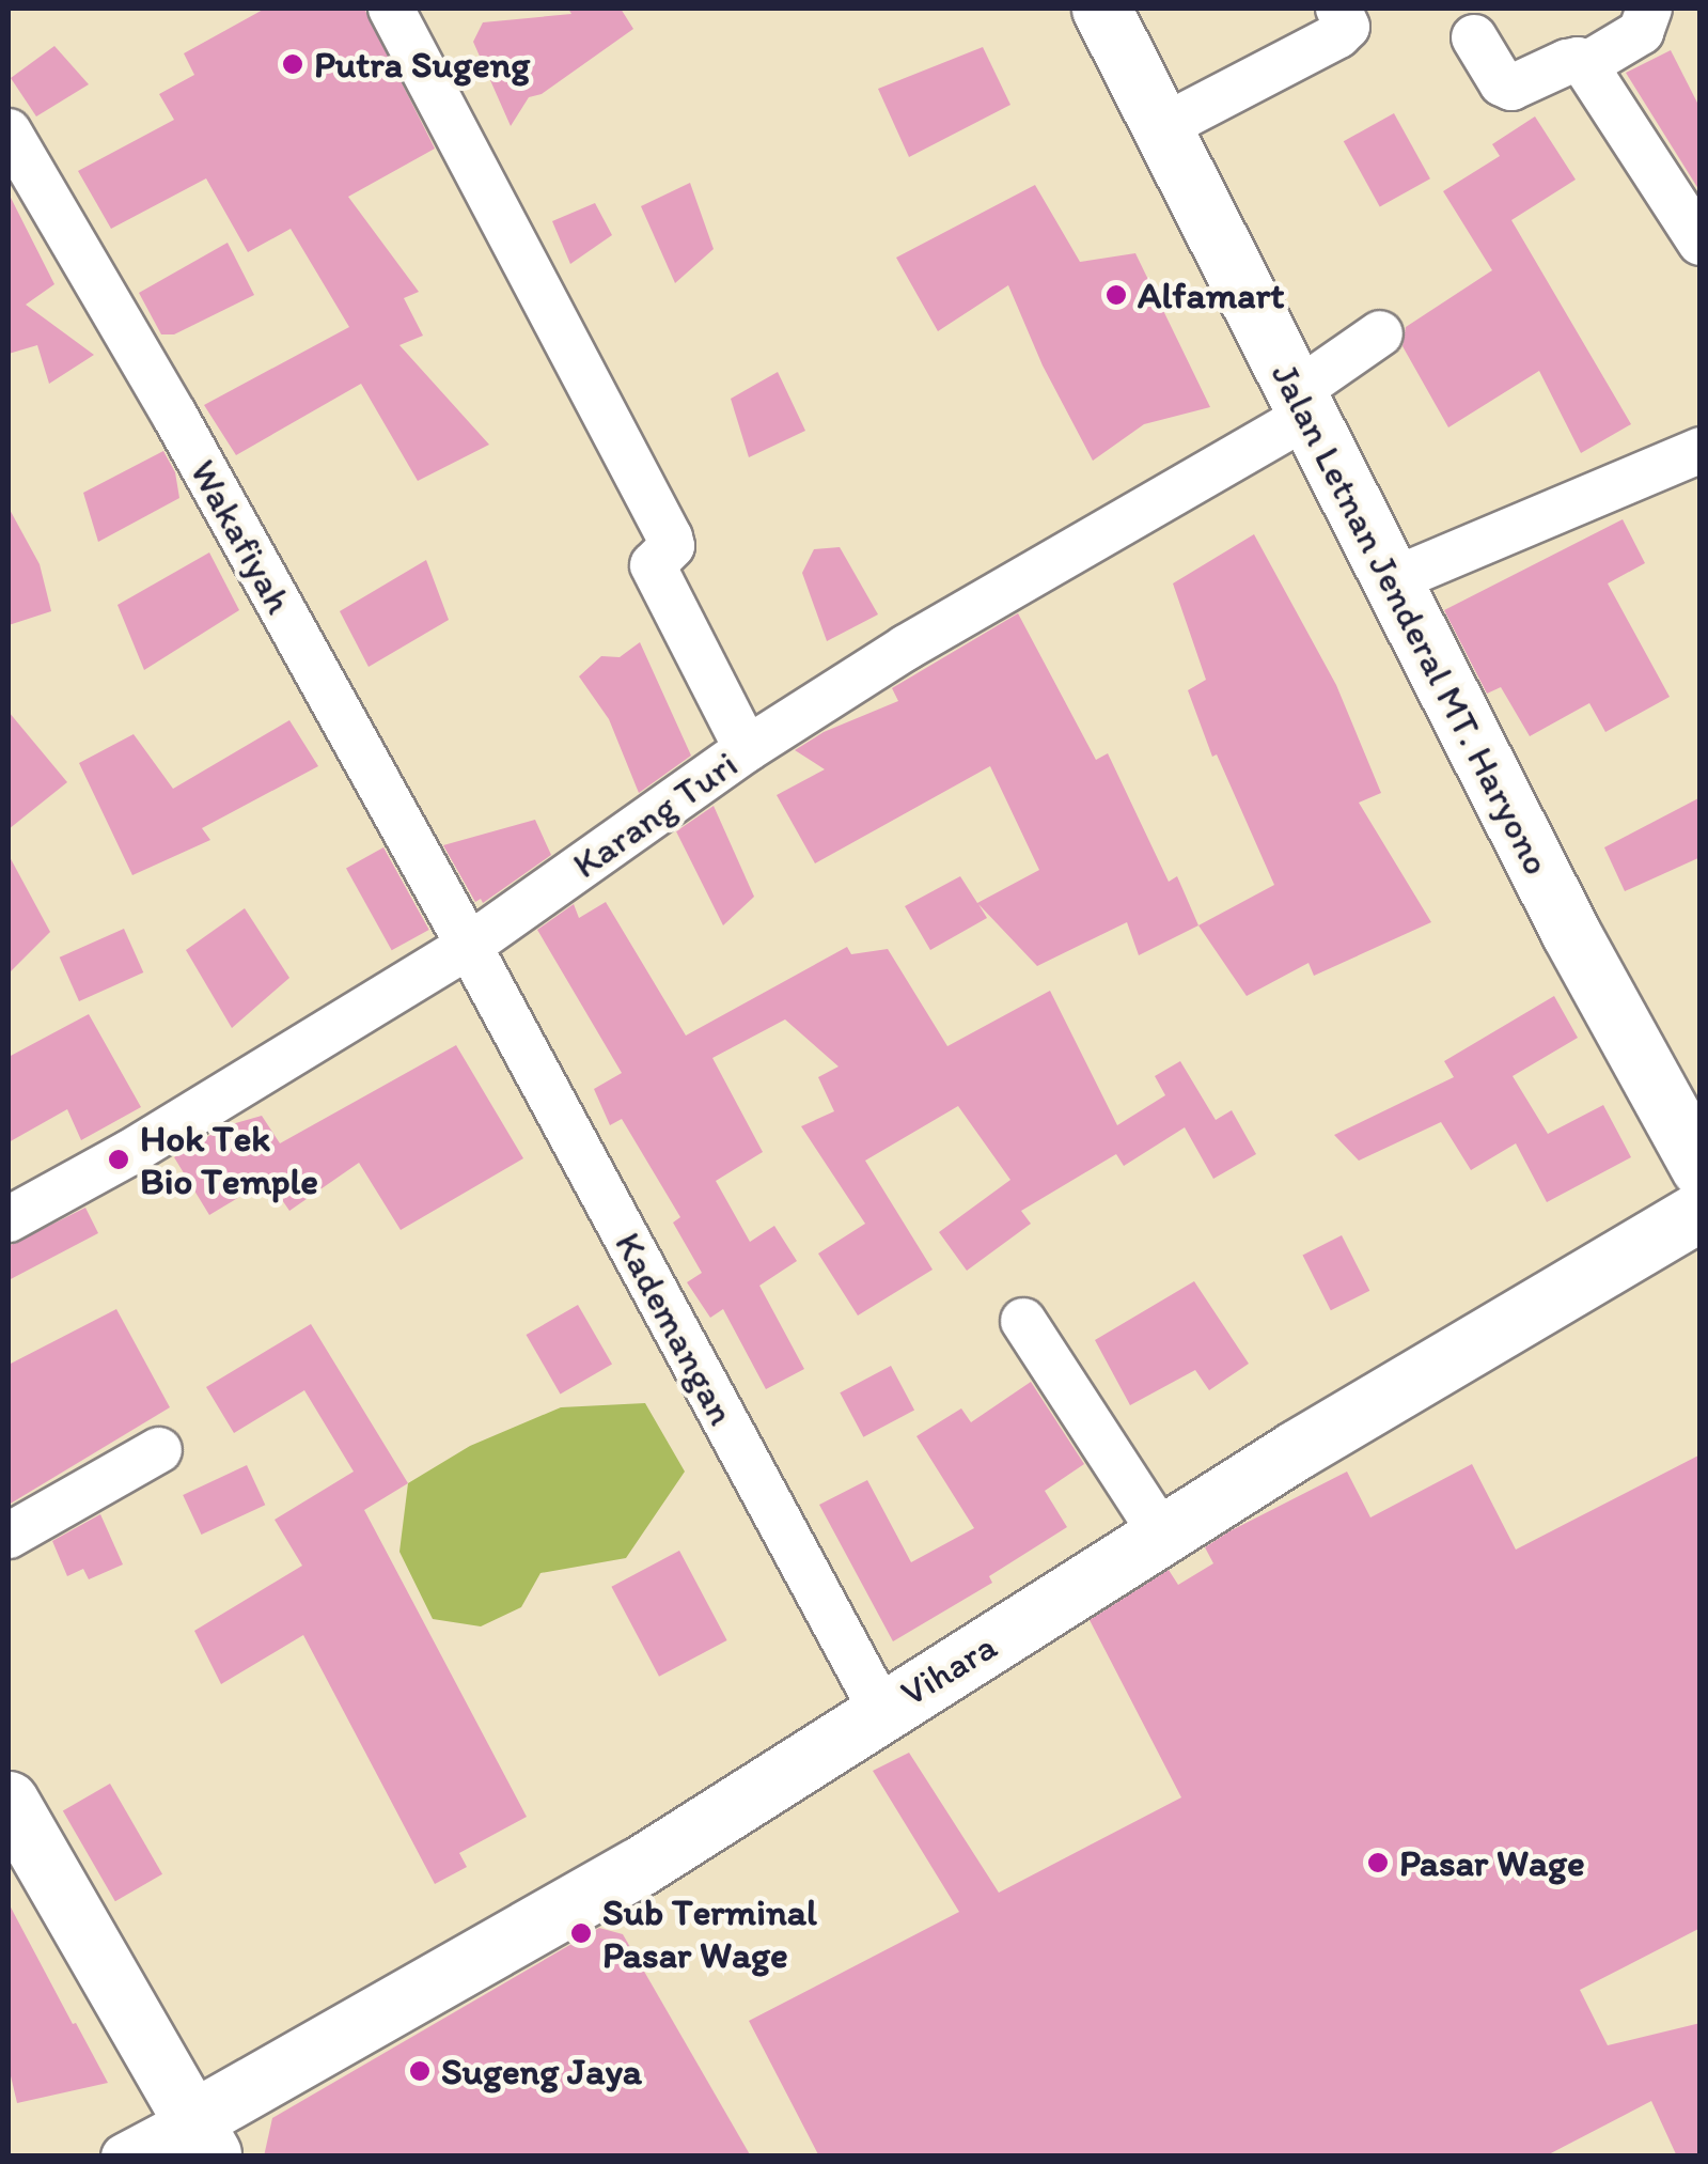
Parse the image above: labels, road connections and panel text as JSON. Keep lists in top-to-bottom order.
{
  "streets": {
    "street": [
      "Wakafiyah",
      "Jalan Letnan Jenderal MT. Haryono",
      "Karang Turi",
      "Kademangan",
      "Vihara"
    ]
  },
  "crossings": [
    ["Wakafiyah", "Karang Turi"],
    ["Wakafiyah", "Kademangan"],
    ["Jalan Letnan Jenderal MT. Haryono", "Karang Turi"],
    ["Karang Turi", "Kademangan"],
    ["Kademangan", "Vihara"]
  ],
  "places": [
    "Putra Sugeng",
    "Alfamart",
    "Hok Tek Bio Temple",
    "Pasar Wage",
    "Sub Terminal Pasar Wage",
    "Sugeng Jaya"
  ]
}
